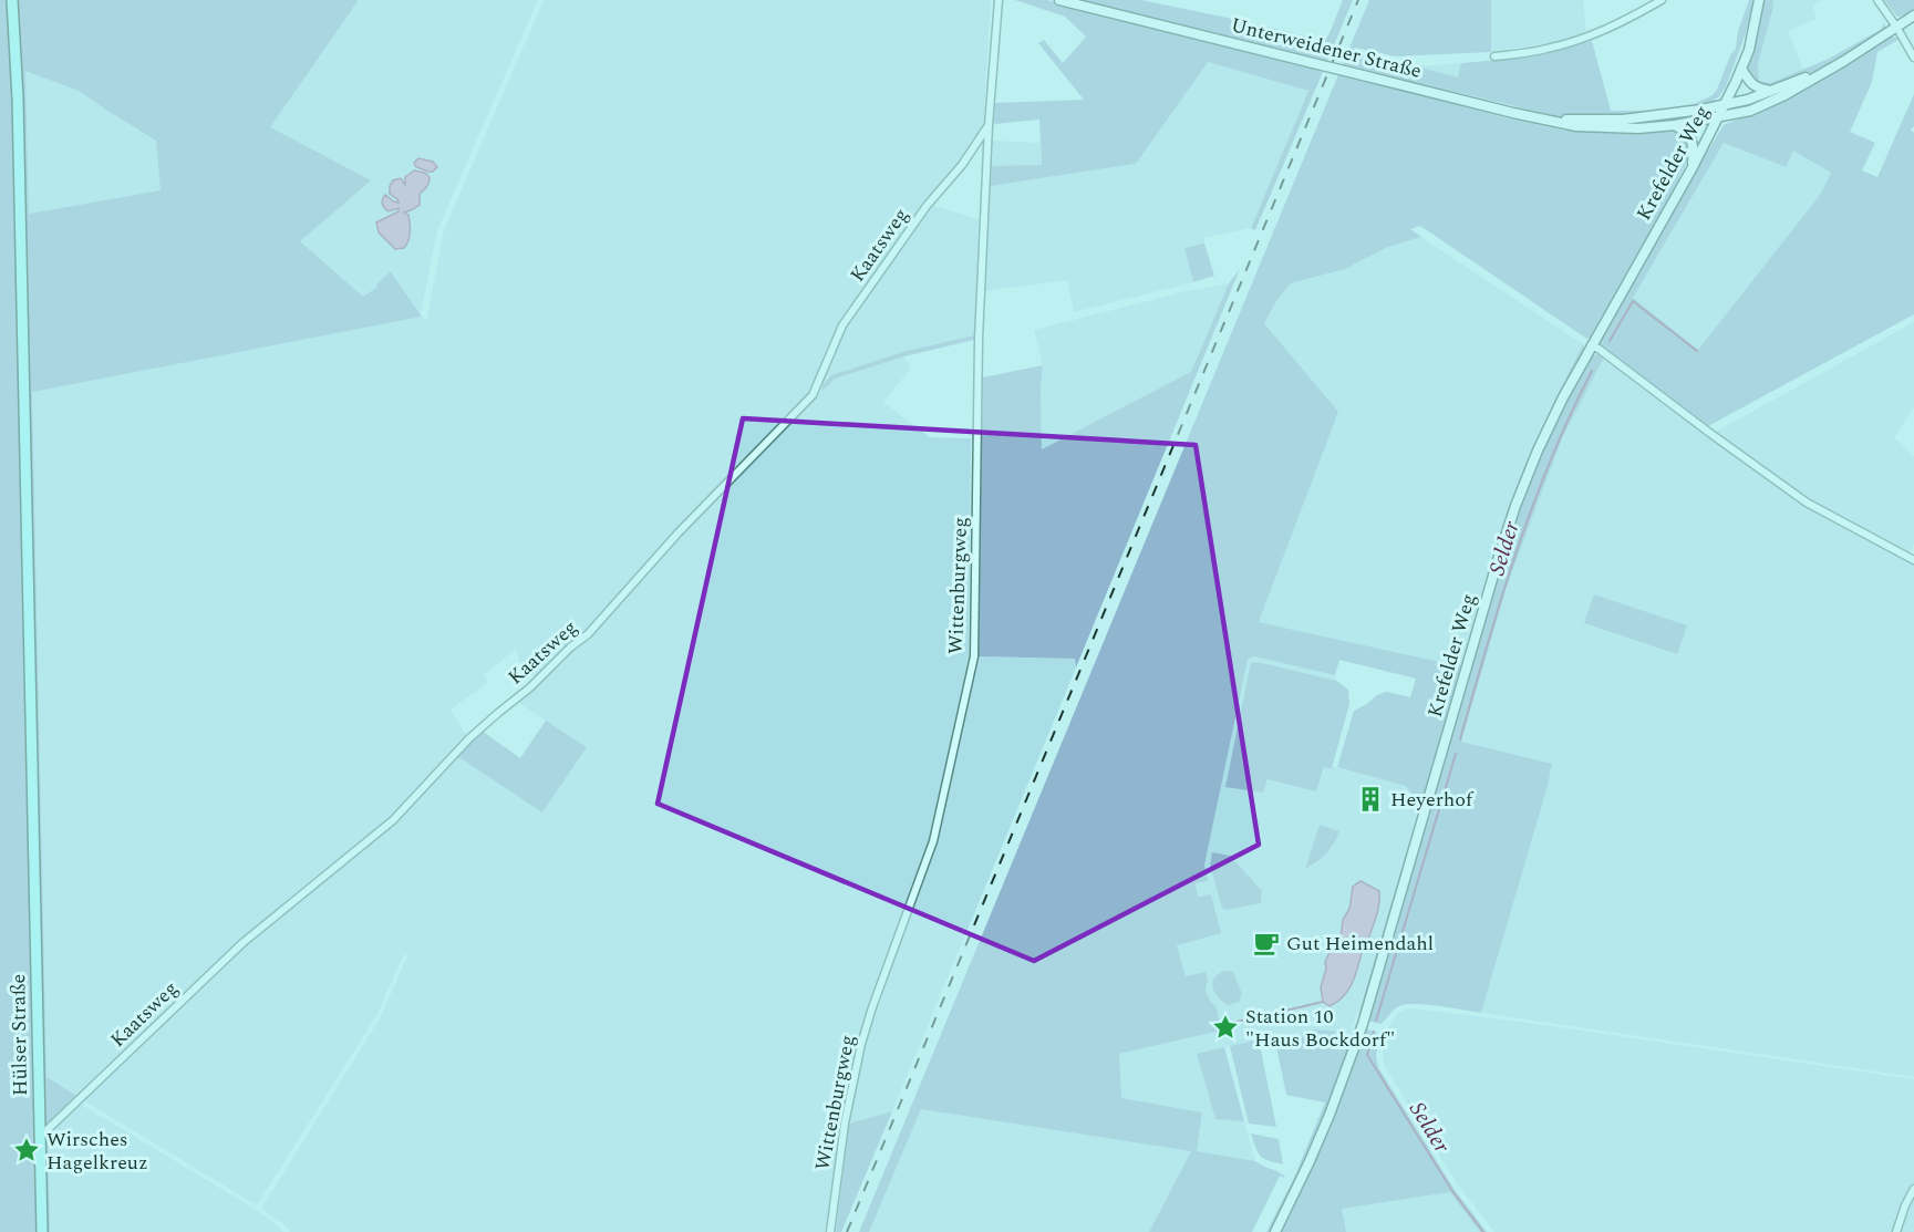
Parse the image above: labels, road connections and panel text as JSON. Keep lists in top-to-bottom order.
{
  "streets": {
    "main road": ["Hülser Straße"],
    "street": [
      "Unterweidener Straße",
      "Krefelder Weg",
      "Kaatsweg",
      "Wittenburgweg"
    ]
  },
  "crossings": [
    ["Unterweidener Straße", "Krefelder Weg"],
    ["Kaatsweg", "Wittenburgweg"],
    ["Kaatsweg", "Hülser Straße"]
  ],
  "water": ["Selder"],
  "places": {
    "building": ["Heyerhof"],
    "cafe": ["Gut Heimendahl"],
    "place": ["Station 10 \"Haus Bockdorf\"", "Wirsches Hagelkreuz"]
  }
}
